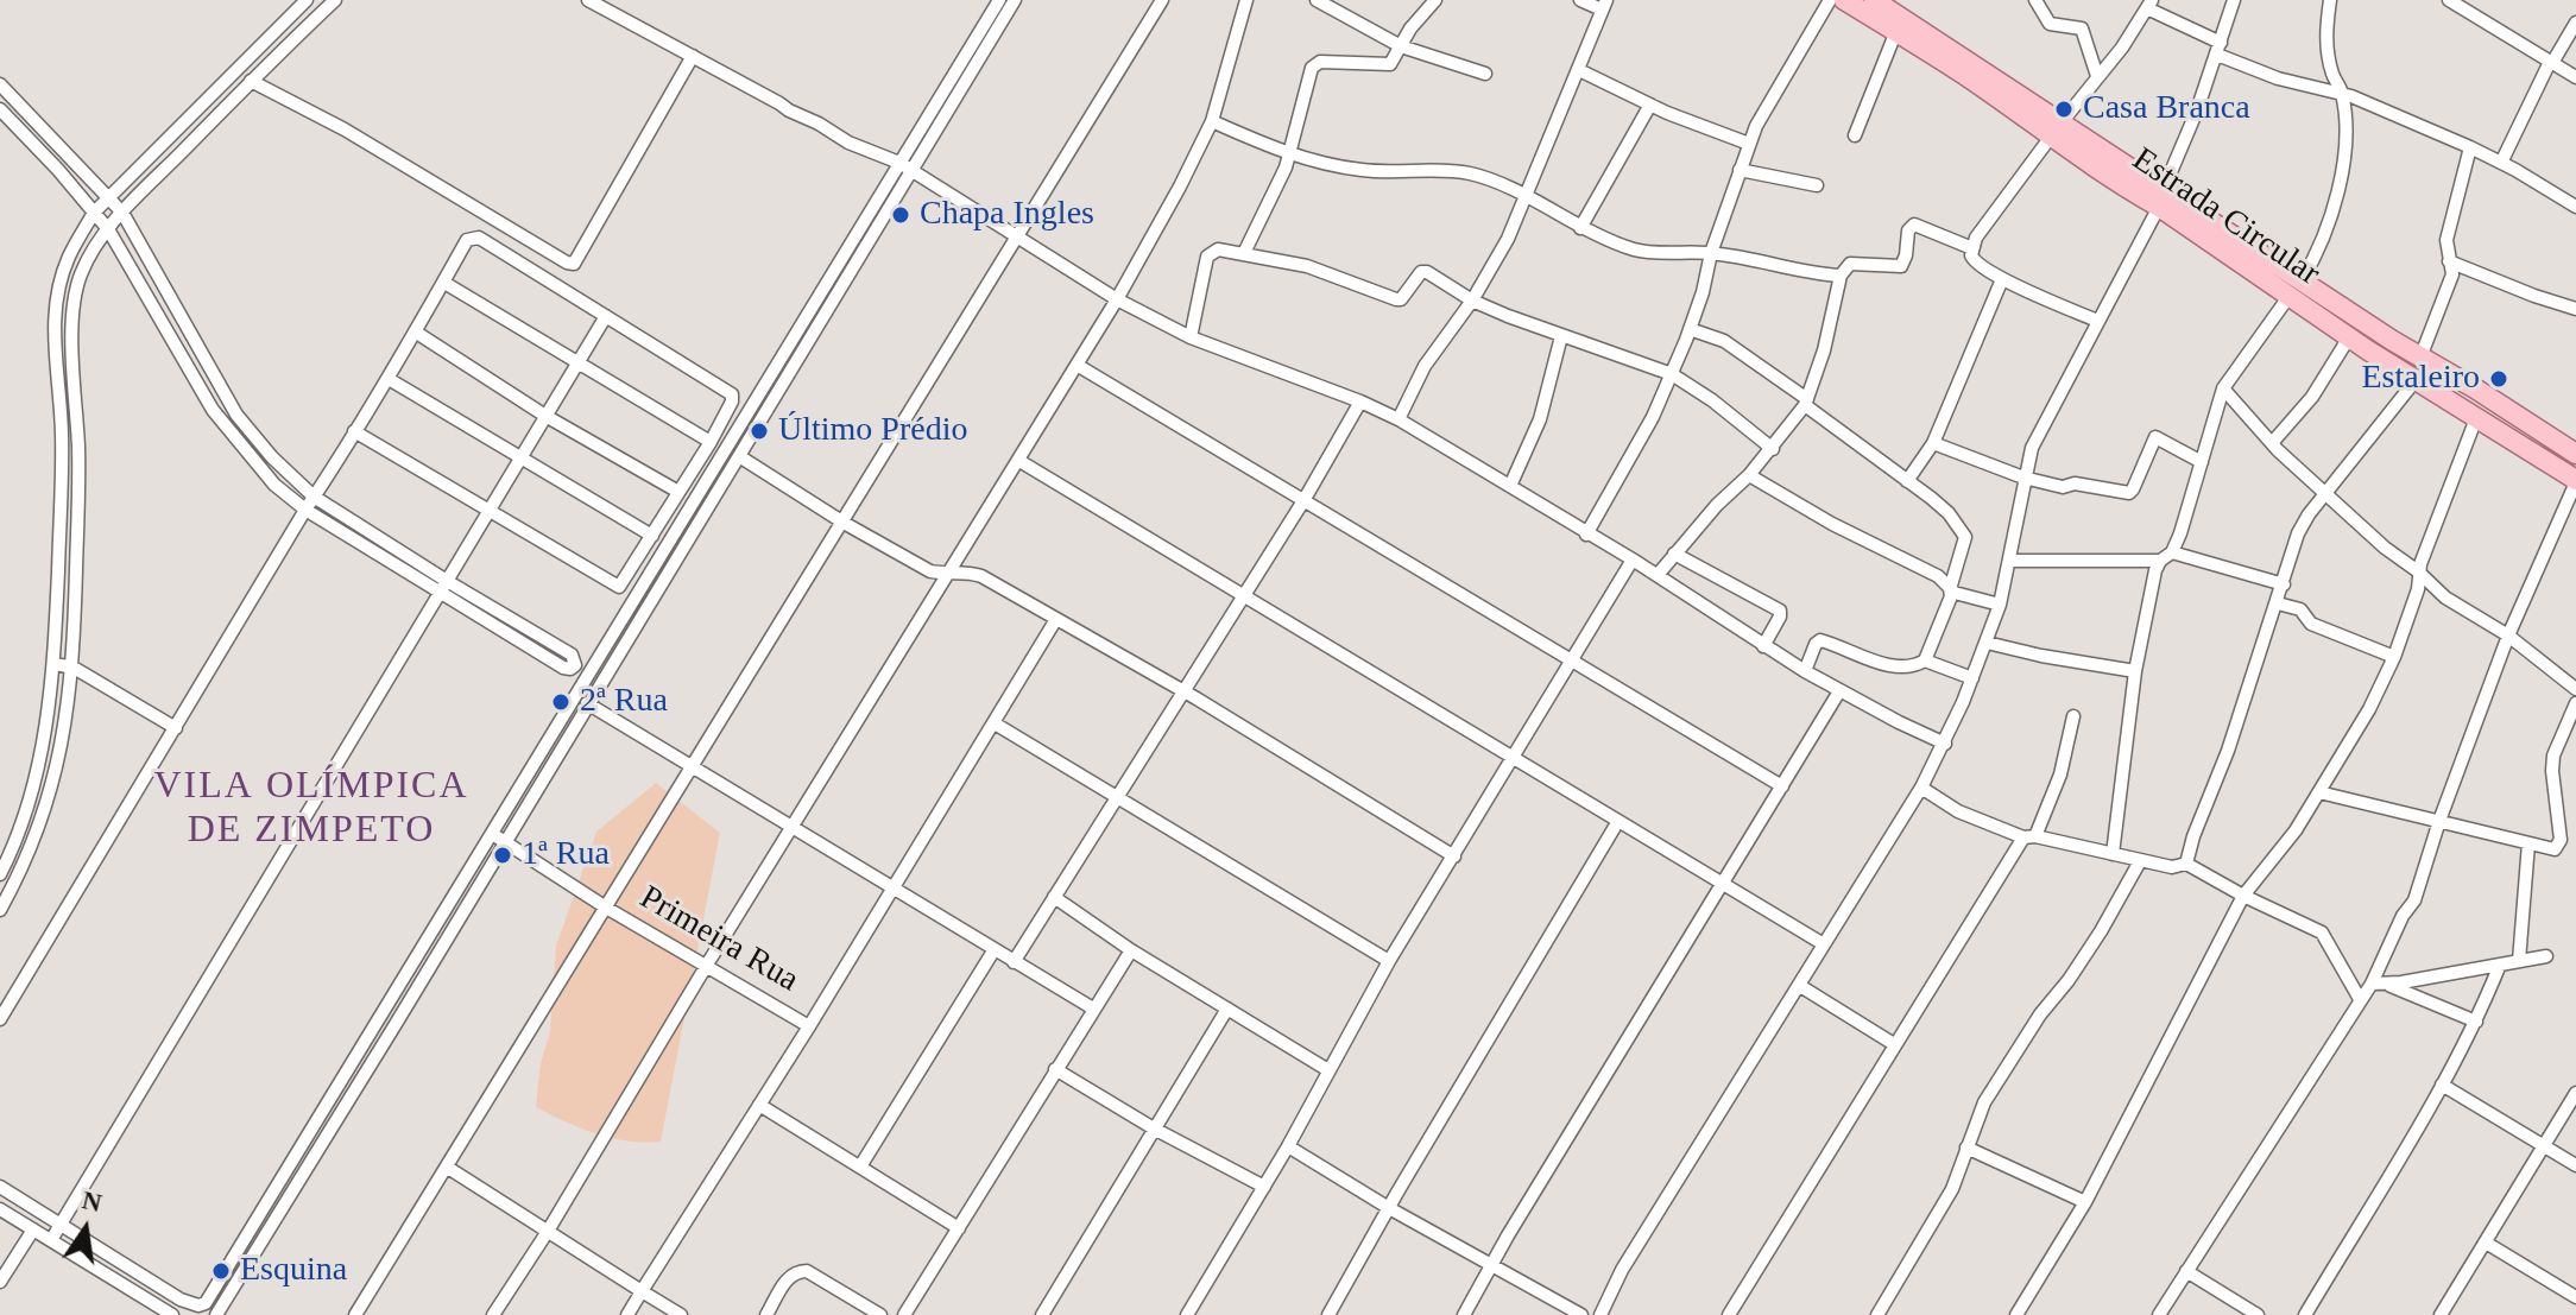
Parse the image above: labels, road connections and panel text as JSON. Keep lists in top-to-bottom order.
{
  "streets": {
    "main road": ["Estrada Circular"],
    "street": ["Primeira Rua"]
  },
  "districts": ["VILA OLÍMPICA DE ZIMPETO"],
  "places": [
    "Casa Branca",
    "Chapa Ingles",
    "Estaleiro",
    "Último Prédio",
    "2ª Rua",
    "1ª Rua",
    "Esquina"
  ],
  "north": "top"
}
